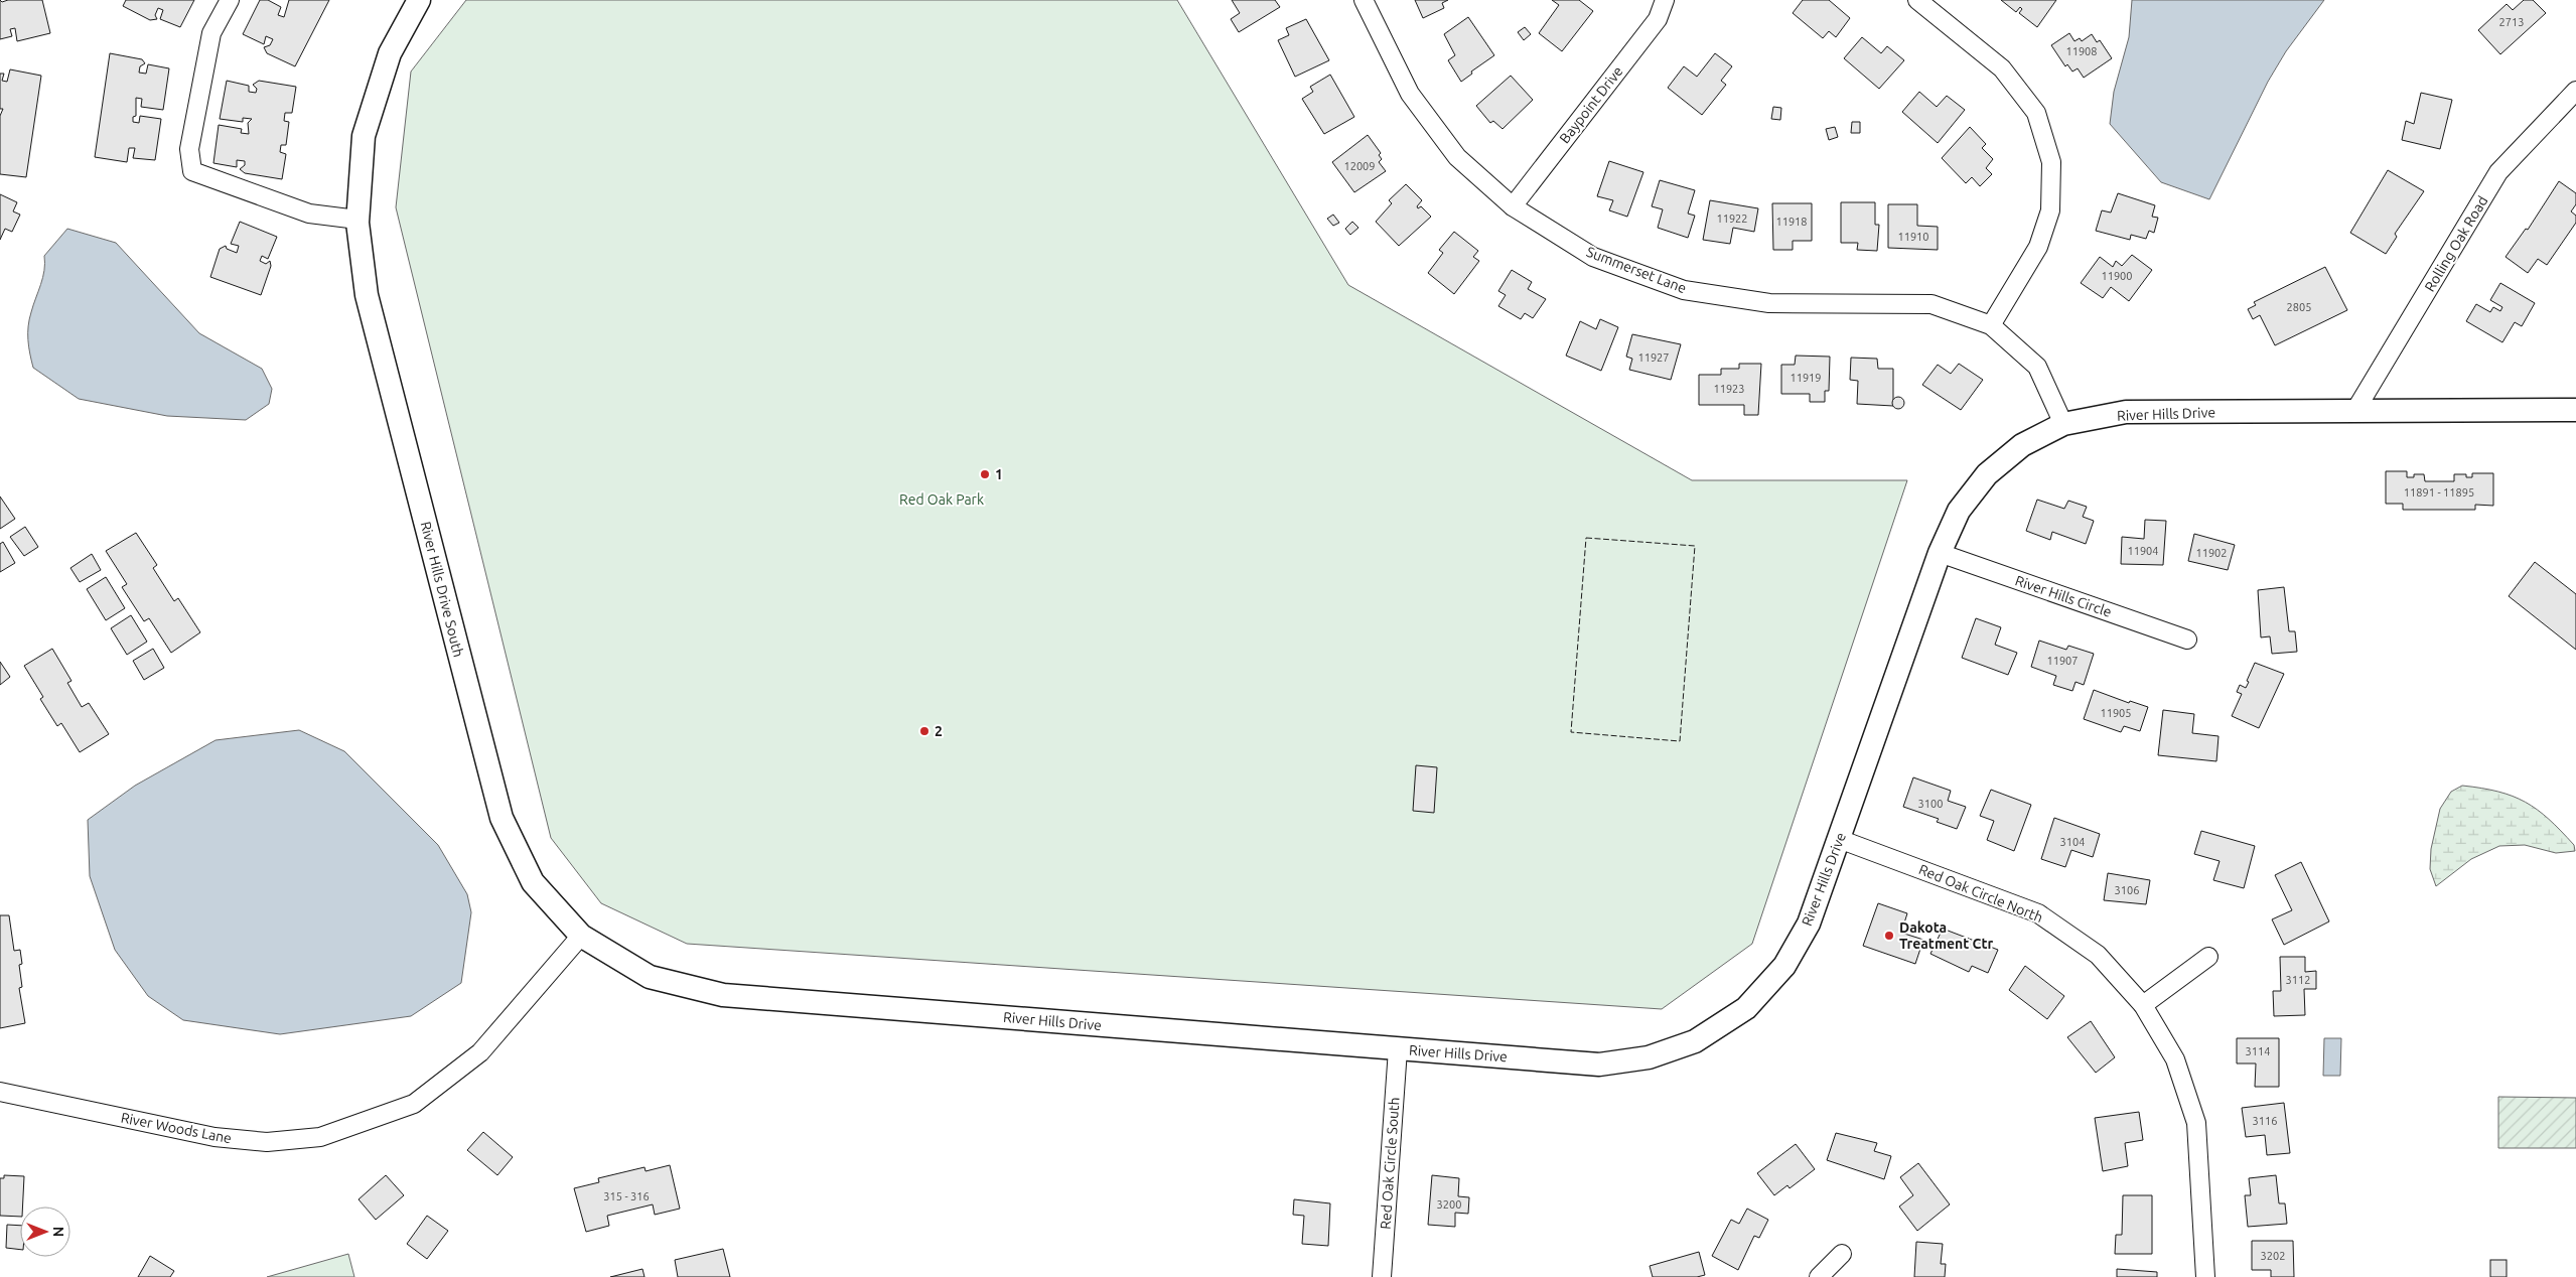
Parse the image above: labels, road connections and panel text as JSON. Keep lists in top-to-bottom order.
{
  "streets": {
    "street": [
      "Baypoint Drive",
      "Rolling Oak Road",
      "Summerset Lane",
      "River Hills Drive",
      "River Hills Drive South",
      "River Hills Circle",
      "Red Oak Circle North",
      "River Woods Lane",
      "Red Oak Circle South"
    ]
  },
  "crossings": [
    ["Baypoint Drive", "Summerset Lane"],
    ["Rolling Oak Road", "River Hills Drive"],
    ["Summerset Lane", "River Hills Drive"],
    ["River Hills Drive", "River Hills Drive South"],
    ["River Hills Drive", "River Hills Circle"],
    ["River Hills Drive", "Red Oak Circle North"],
    ["River Hills Drive", "River Woods Lane"],
    ["River Hills Drive", "Red Oak Circle South"],
    ["River Hills Drive South", "River Woods Lane"]
  ],
  "parks": ["Red Oak Park"],
  "places": ["1", "2", "Dakota Treatment Ctr"],
  "house_numbers": [
    "2713",
    "11908",
    "12009",
    "11922",
    "11918",
    "11910",
    "11900",
    "2805",
    "11927",
    "11919",
    "11923",
    "11891 - 11895",
    "11904",
    "11902",
    "11907",
    "11905",
    "3100",
    "3104",
    "3106",
    "3112",
    "3114",
    "3116",
    "315 - 316",
    "3200",
    "3202"
  ],
  "north": "right"
}
